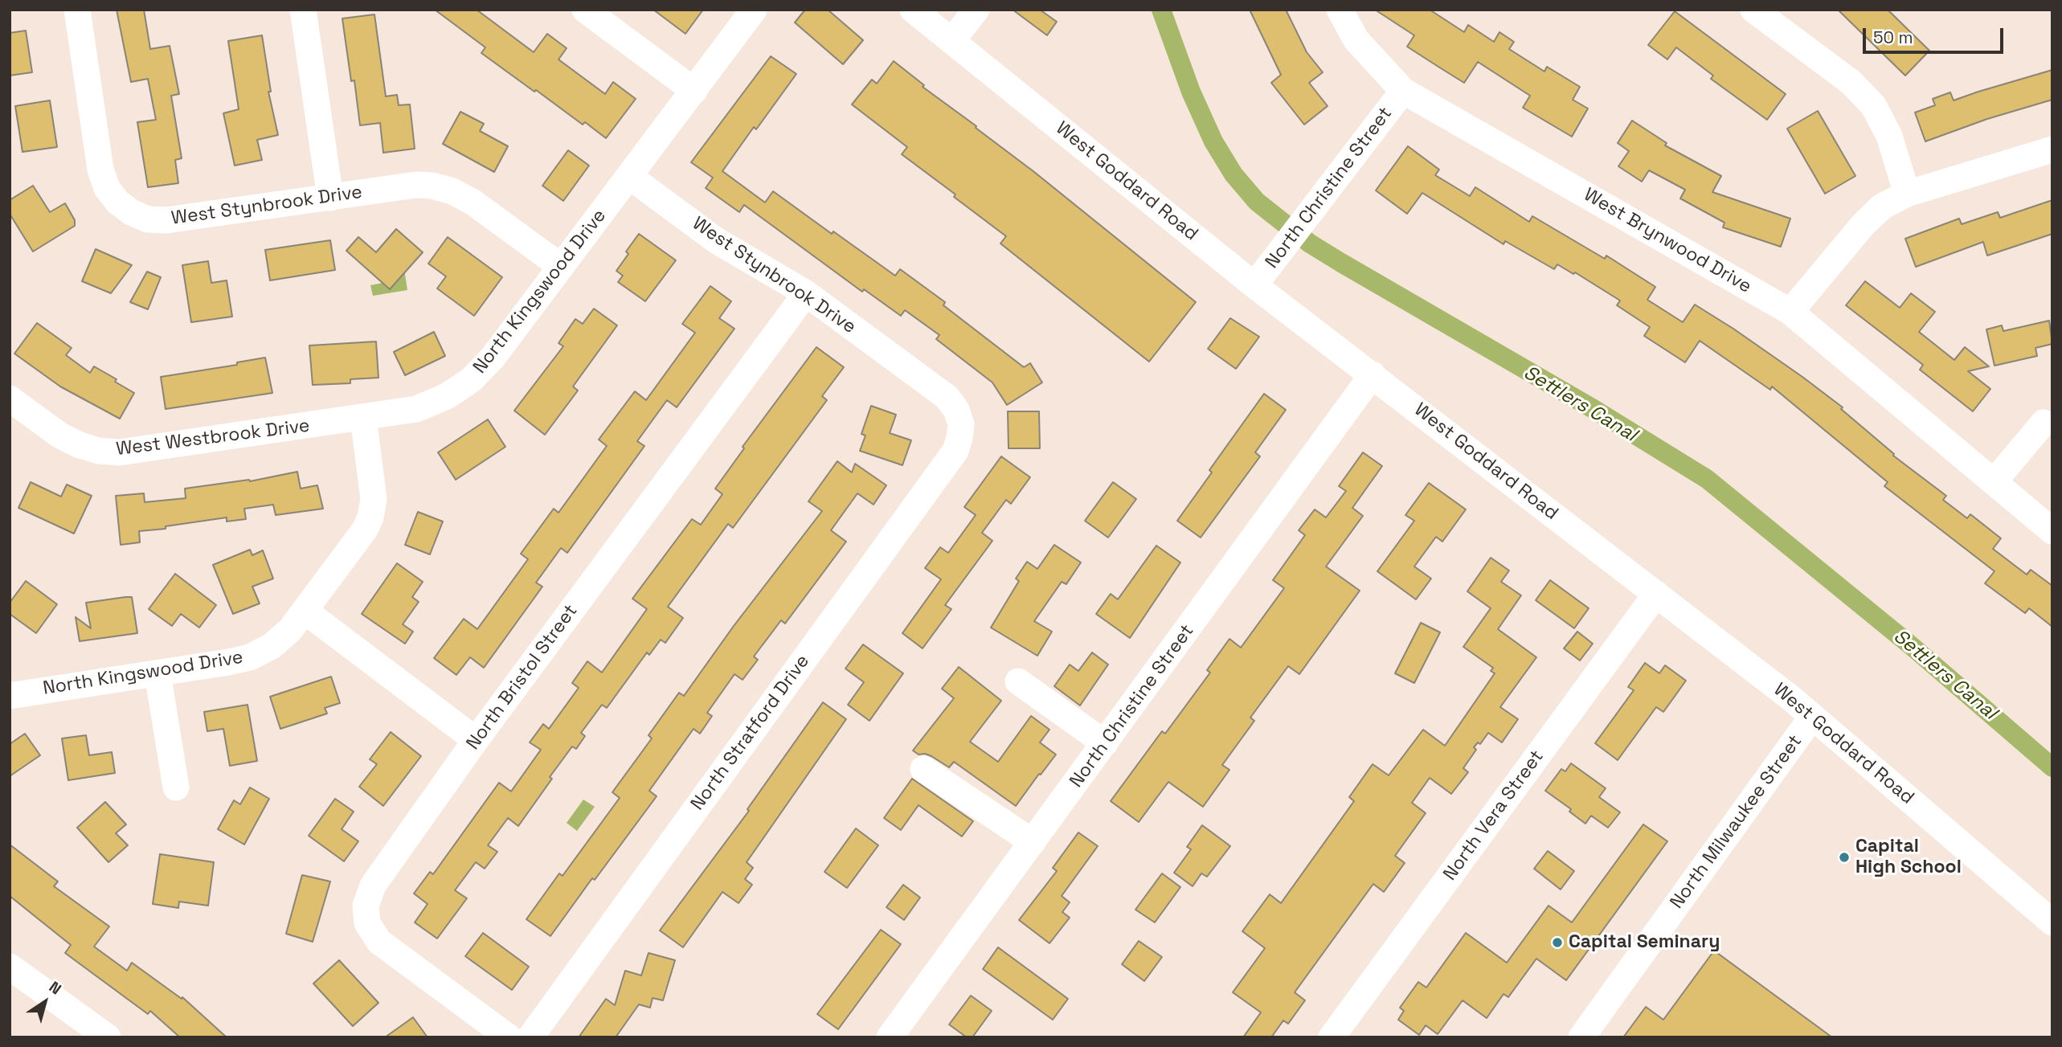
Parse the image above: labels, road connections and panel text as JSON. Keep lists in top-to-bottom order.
{
  "streets": {
    "street": [
      "West Goddard Road",
      "North Christine Street",
      "West Stynbrook Drive",
      "West Brynwood Drive",
      "North Kingswood Drive",
      "West Westbrook Drive",
      "North Bristol Street",
      "North Stratford Drive",
      "North Vera Street",
      "North Milwaukee Street"
    ]
  },
  "crossings": [
    ["West Goddard Road", "North Christine Street"],
    ["West Goddard Road", "North Vera Street"],
    ["West Goddard Road", "North Milwaukee Street"],
    ["North Christine Street", "West Brynwood Drive"],
    ["West Stynbrook Drive", "North Kingswood Drive"],
    ["West Stynbrook Drive", "North Bristol Street"],
    ["West Stynbrook Drive", "North Stratford Drive"],
    ["North Kingswood Drive", "West Westbrook Drive"]
  ],
  "water": ["Settlers Canal"],
  "places": ["Capital High School", "Capital Seminary"],
  "scale_bar": "50 m",
  "north": "top right"
}
